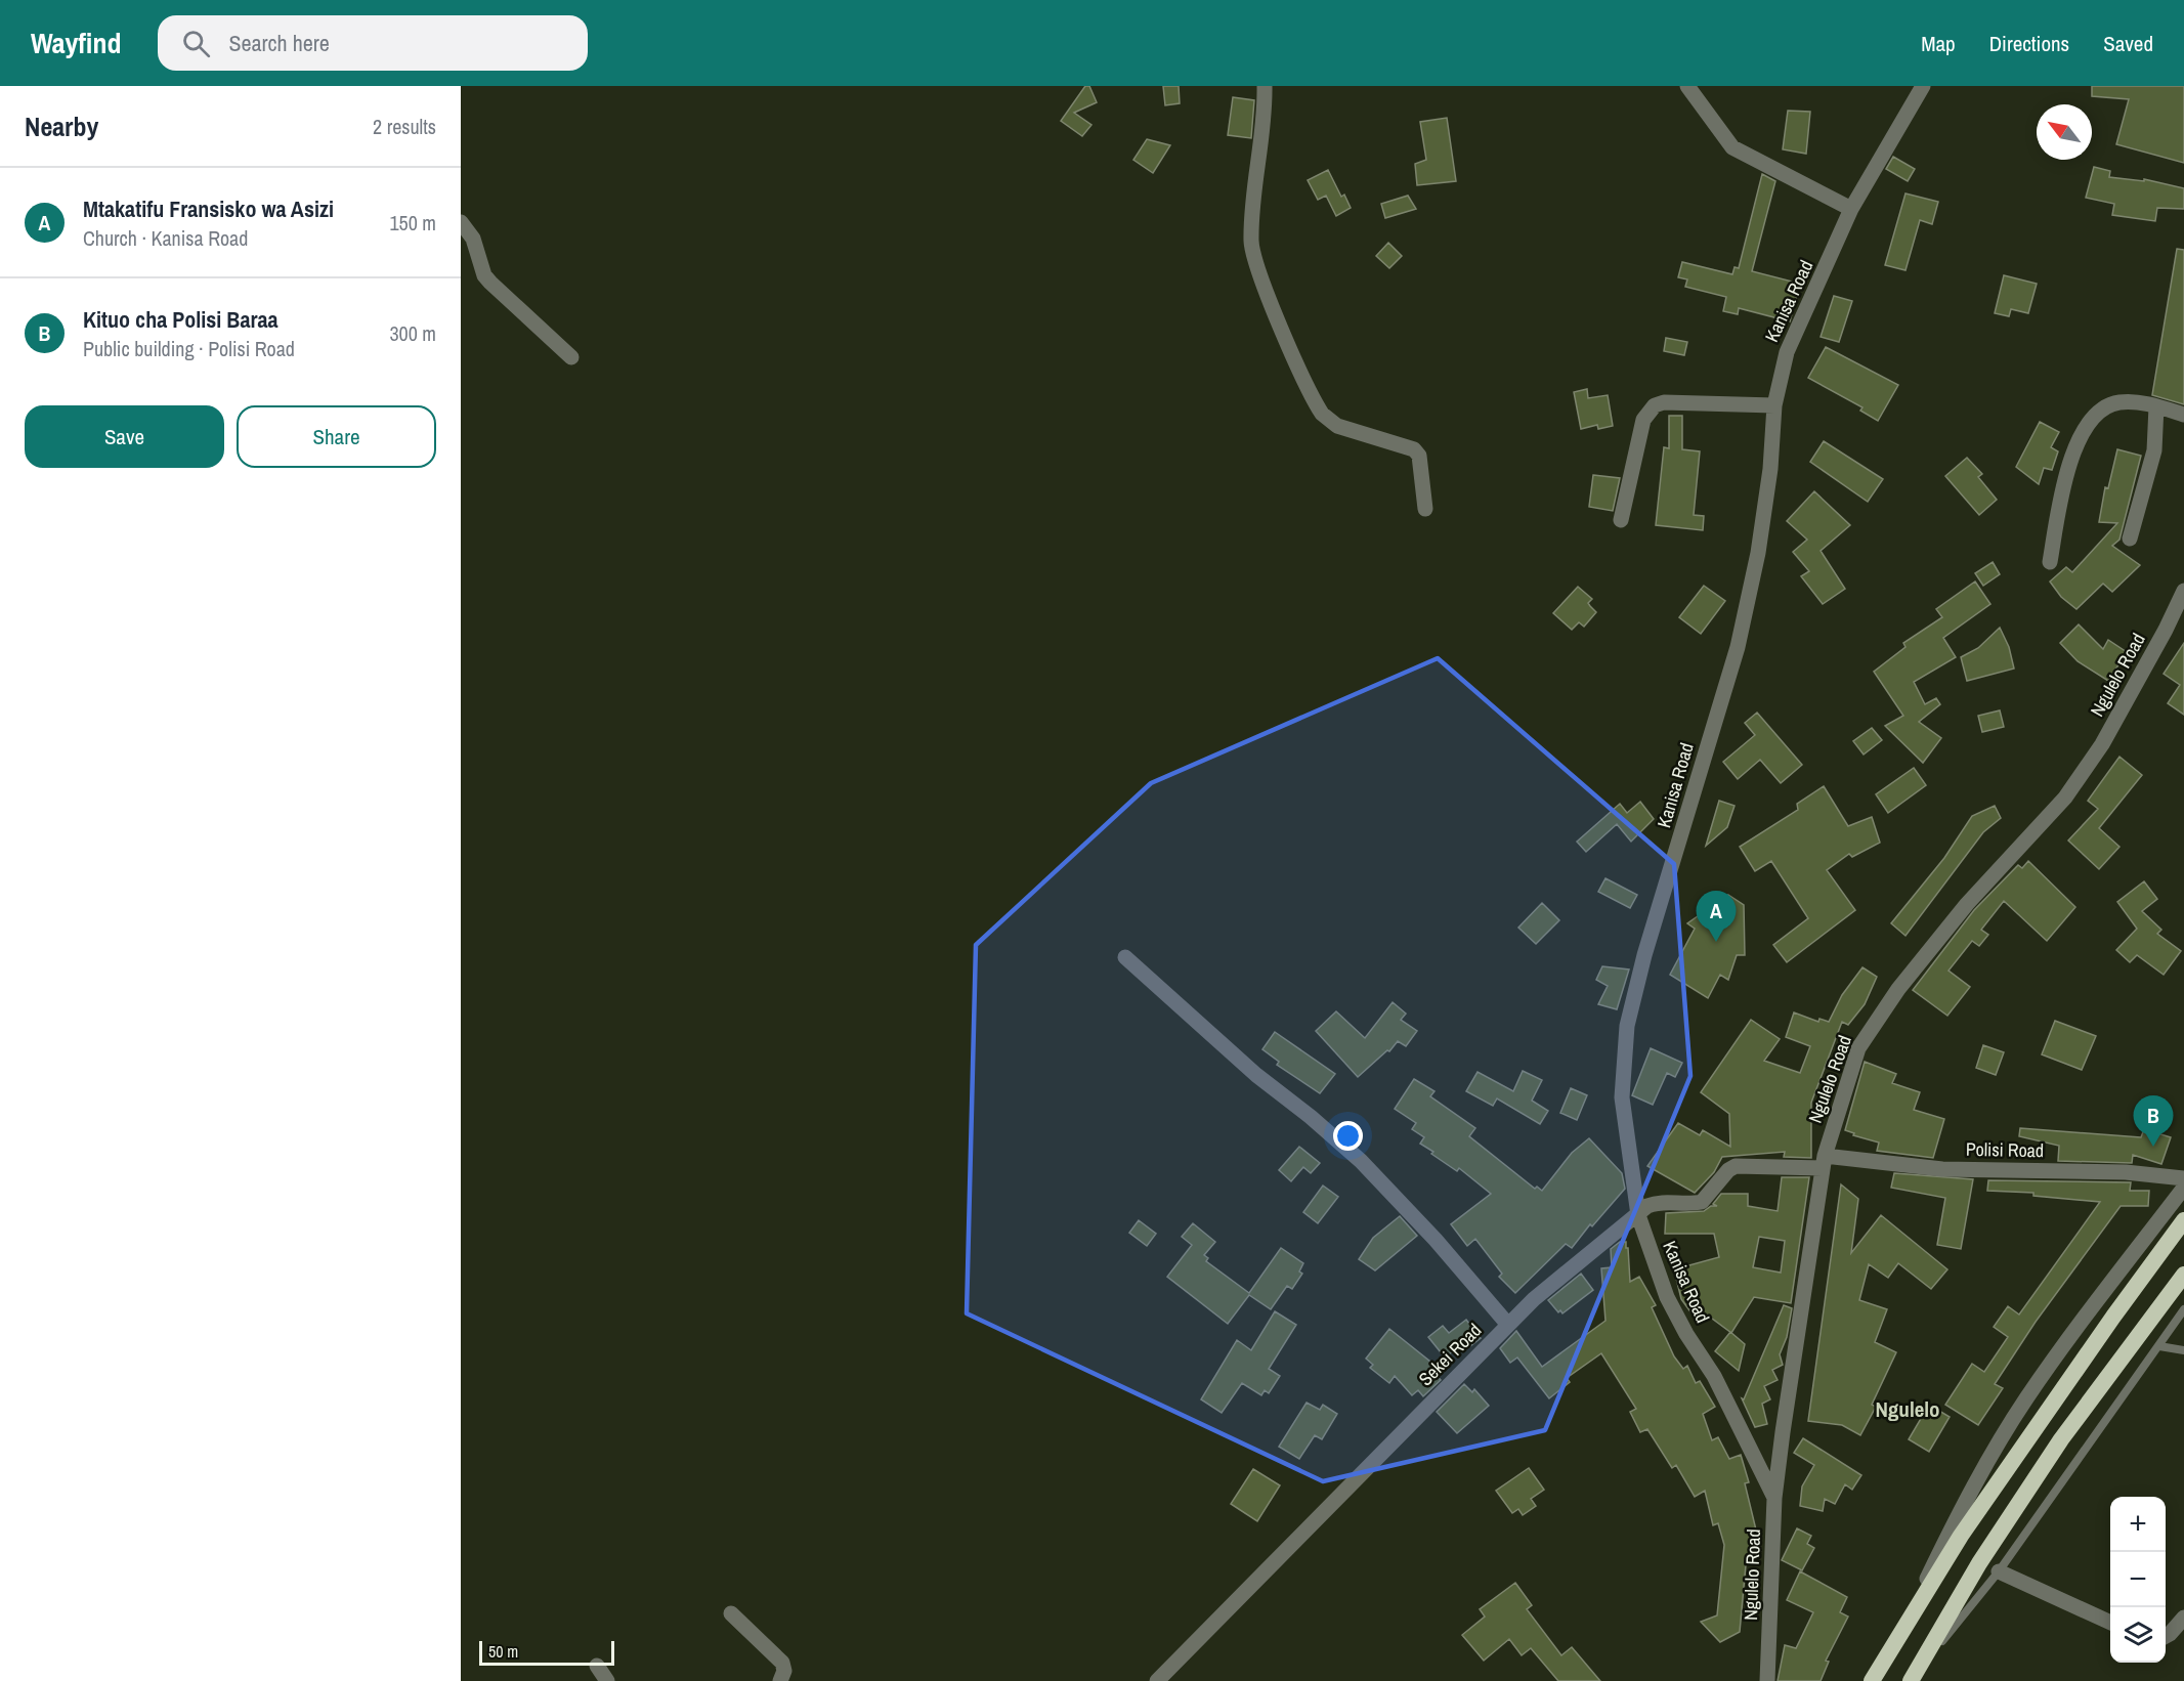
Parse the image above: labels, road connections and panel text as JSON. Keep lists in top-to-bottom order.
{
  "streets": {
    "street": [
      "Kanisa Road",
      "Ngulelo Road",
      "Polisi Road",
      "Sekei Road"
    ]
  },
  "crossings": [
    ["Kanisa Road", "Ngulelo Road"],
    ["Kanisa Road", "Sekei Road"],
    ["Ngulelo Road", "Polisi Road"],
    ["Ngulelo Road", "Sekei Road"],
    ["Polisi Road", "Sekei Road"]
  ],
  "districts": ["Ngulelo"],
  "scale_bar": "50 m",
  "north": "top left",
  "page": {
    "header": "Wayfind",
    "search": "Search here",
    "nav": ["Map", "Directions", "Saved"],
    "heading": ["Nearby", "2 results"],
    "list": [
      {
        "mark": "A",
        "name": "Mtakatifu Fransisko wa Asizi",
        "note": "Church · Kanisa Road",
        "value": "150 m"
      },
      {
        "mark": "B",
        "name": "Kituo cha Polisi Baraa",
        "note": "Public building · Polisi Road",
        "value": "300 m"
      }
    ],
    "buttons": ["Save", "Share"],
    "pins": ["A", "B"],
    "map_buttons": ["+", "−"],
    "scale": "50 m"
  }
}
